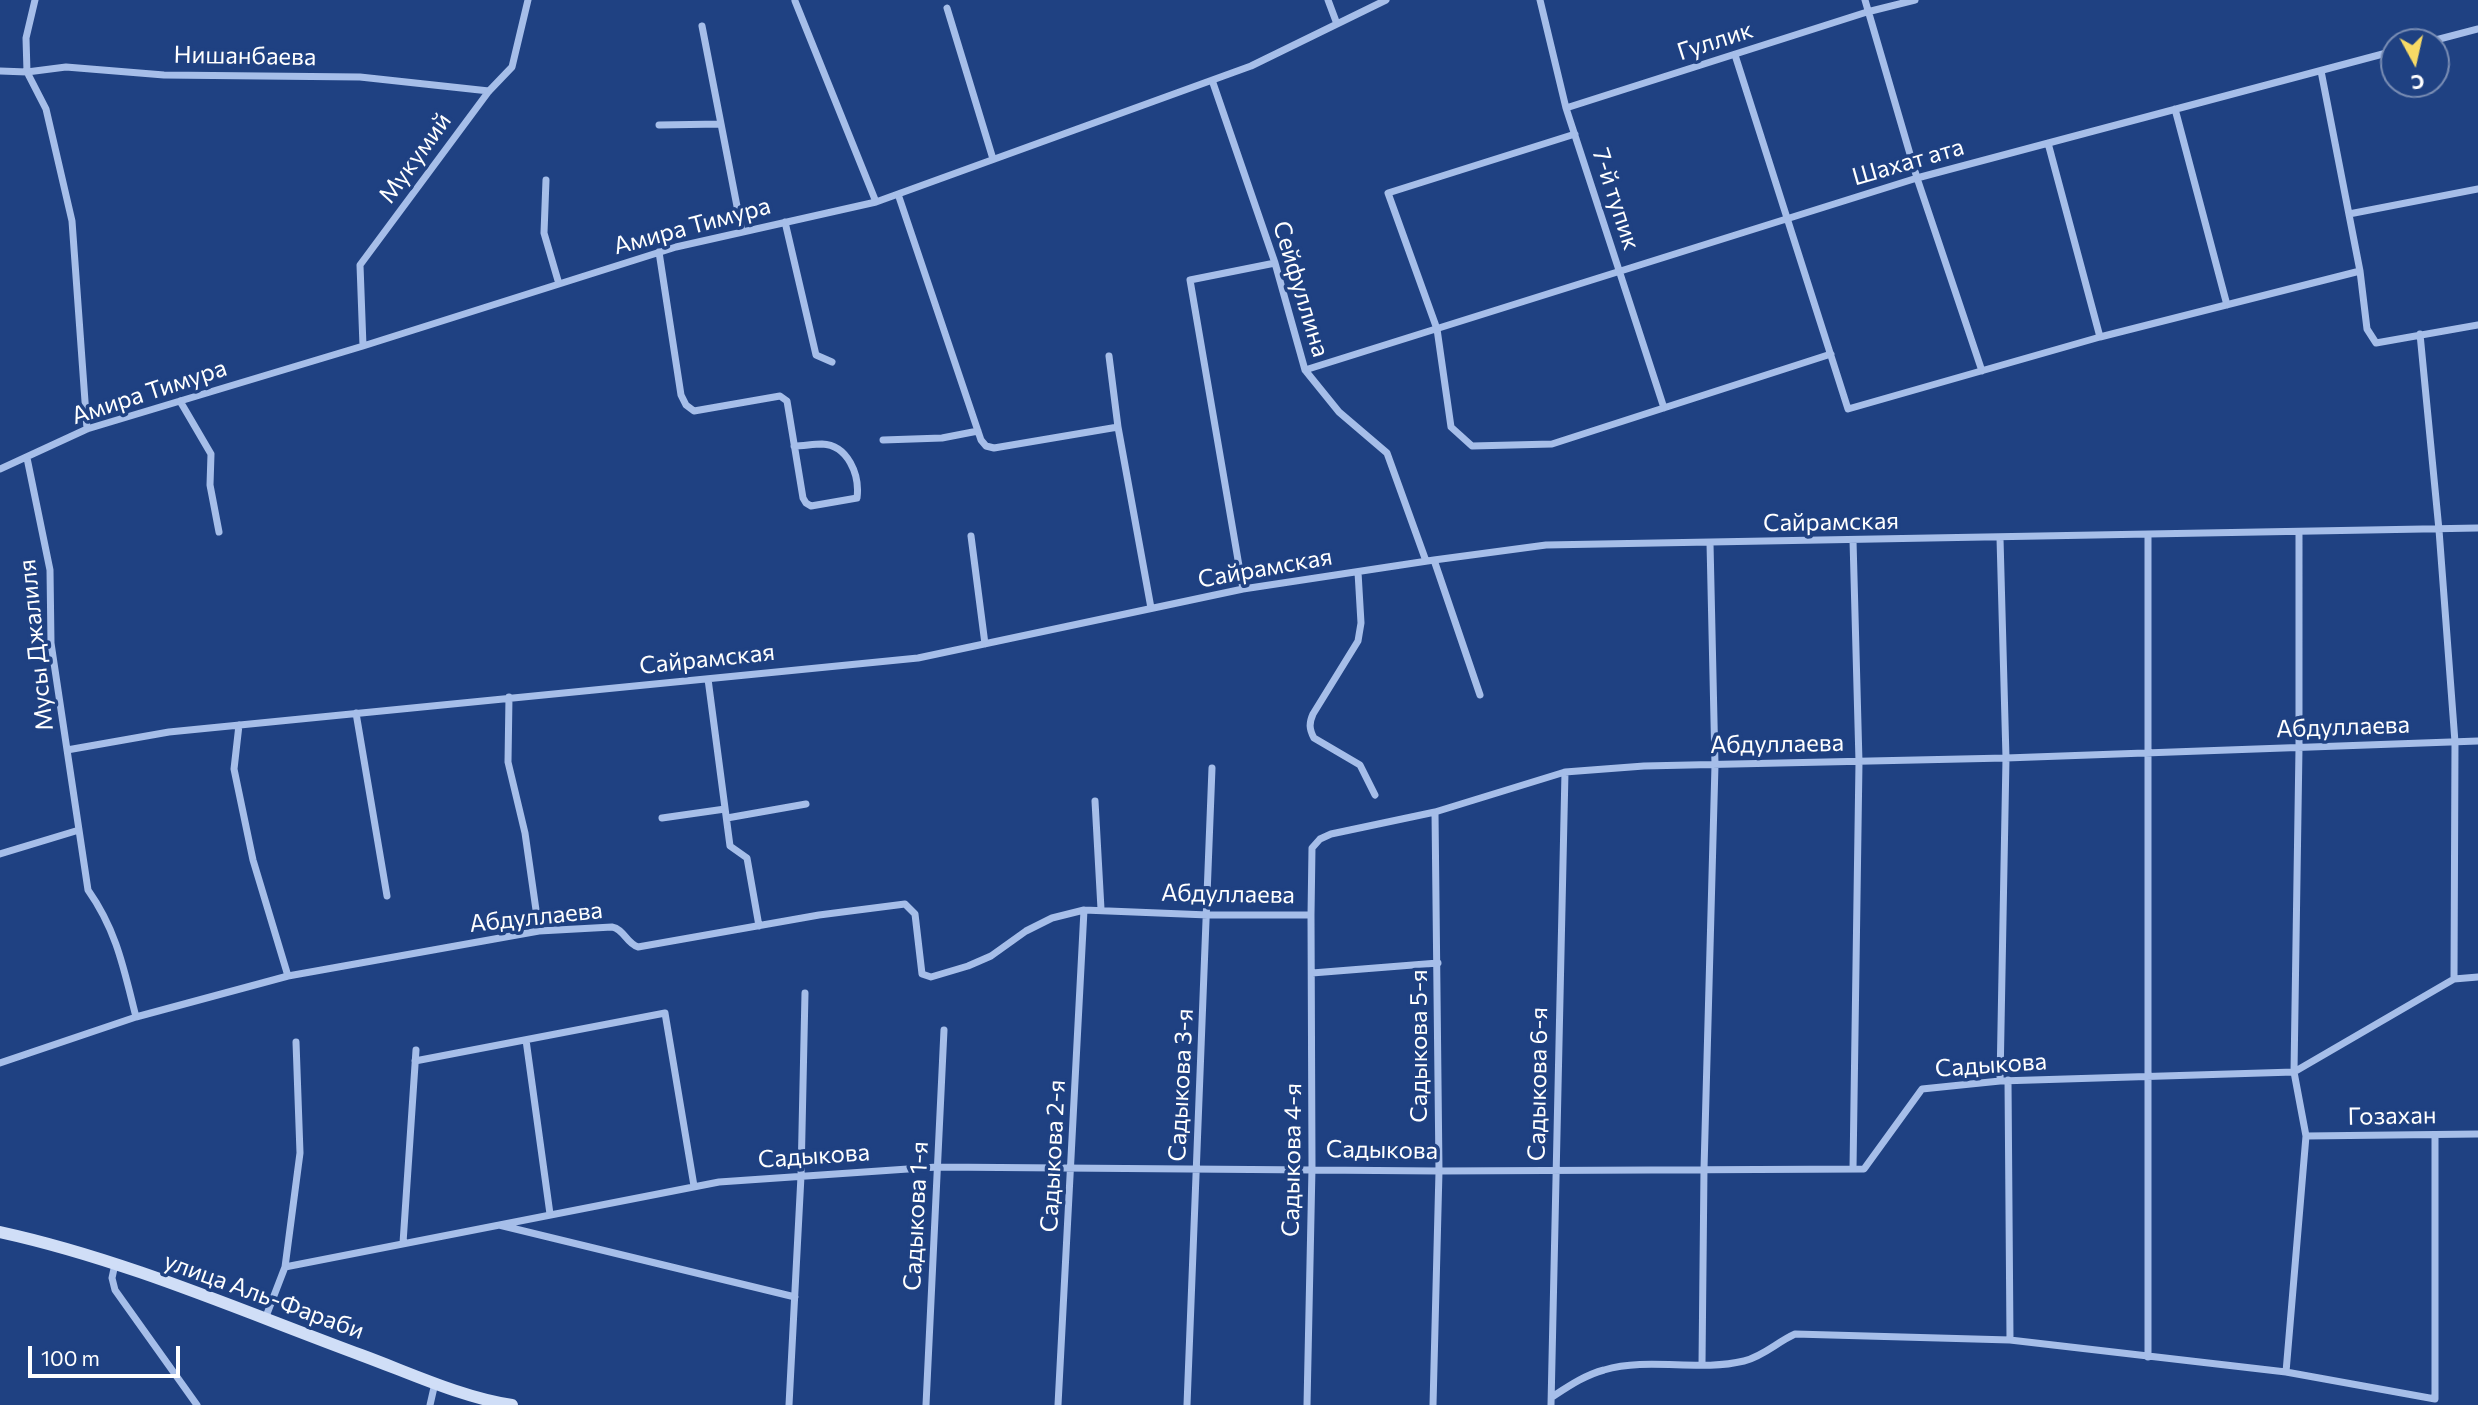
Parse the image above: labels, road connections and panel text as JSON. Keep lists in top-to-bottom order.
{
  "streets": {
    "main road": ["улица Аль-Фараби"],
    "street": [
      "Гуллик",
      "Нишанбаева",
      "Мукумий",
      "Шахат ата",
      "7-й тупик",
      "Амира Тимура",
      "Сейфуллина",
      "Сайрамская",
      "Мусы Джалиля",
      "Абдуллаева",
      "Садыкова 5-я",
      "Садыкова",
      "Садыкова 6-я",
      "Садыкова 3-я",
      "Гозахан",
      "Садыкова 2-я",
      "Садыкова 4-я",
      "Садыкова 1-я"
    ]
  },
  "crossings": [
    ["Гуллик", "7-й тупик"],
    ["Нишанбаева", "Мукумий"],
    ["Мукумий", "Амира Тимура"],
    ["Шахат ата", "7-й тупик"],
    ["Шахат ата", "Сейфуллина"],
    ["Амира Тимура", "Сейфуллина"],
    ["Амира Тимура", "Мусы Джалиля"],
    ["Сейфуллина", "Сайрамская"],
    ["Сайрамская", "Мусы Джалиля"],
    ["Мусы Джалиля", "Абдуллаева"],
    ["Абдуллаева", "Садыкова 5-я"],
    ["Абдуллаева", "Садыкова 6-я"],
    ["Абдуллаева", "Садыкова 3-я"],
    ["Абдуллаева", "Садыкова 2-я"],
    ["Абдуллаева", "Садыкова 4-я"],
    ["Садыкова 5-я", "Садыкова"],
    ["Садыкова", "Садыкова 6-я"],
    ["Садыкова", "Садыкова 3-я"],
    ["Садыкова", "Садыкова 2-я"],
    ["Садыкова", "Садыкова 4-я"],
    ["Садыкова", "Садыкова 1-я"]
  ],
  "scale_bar": "100 m",
  "north": "bottom"
}
